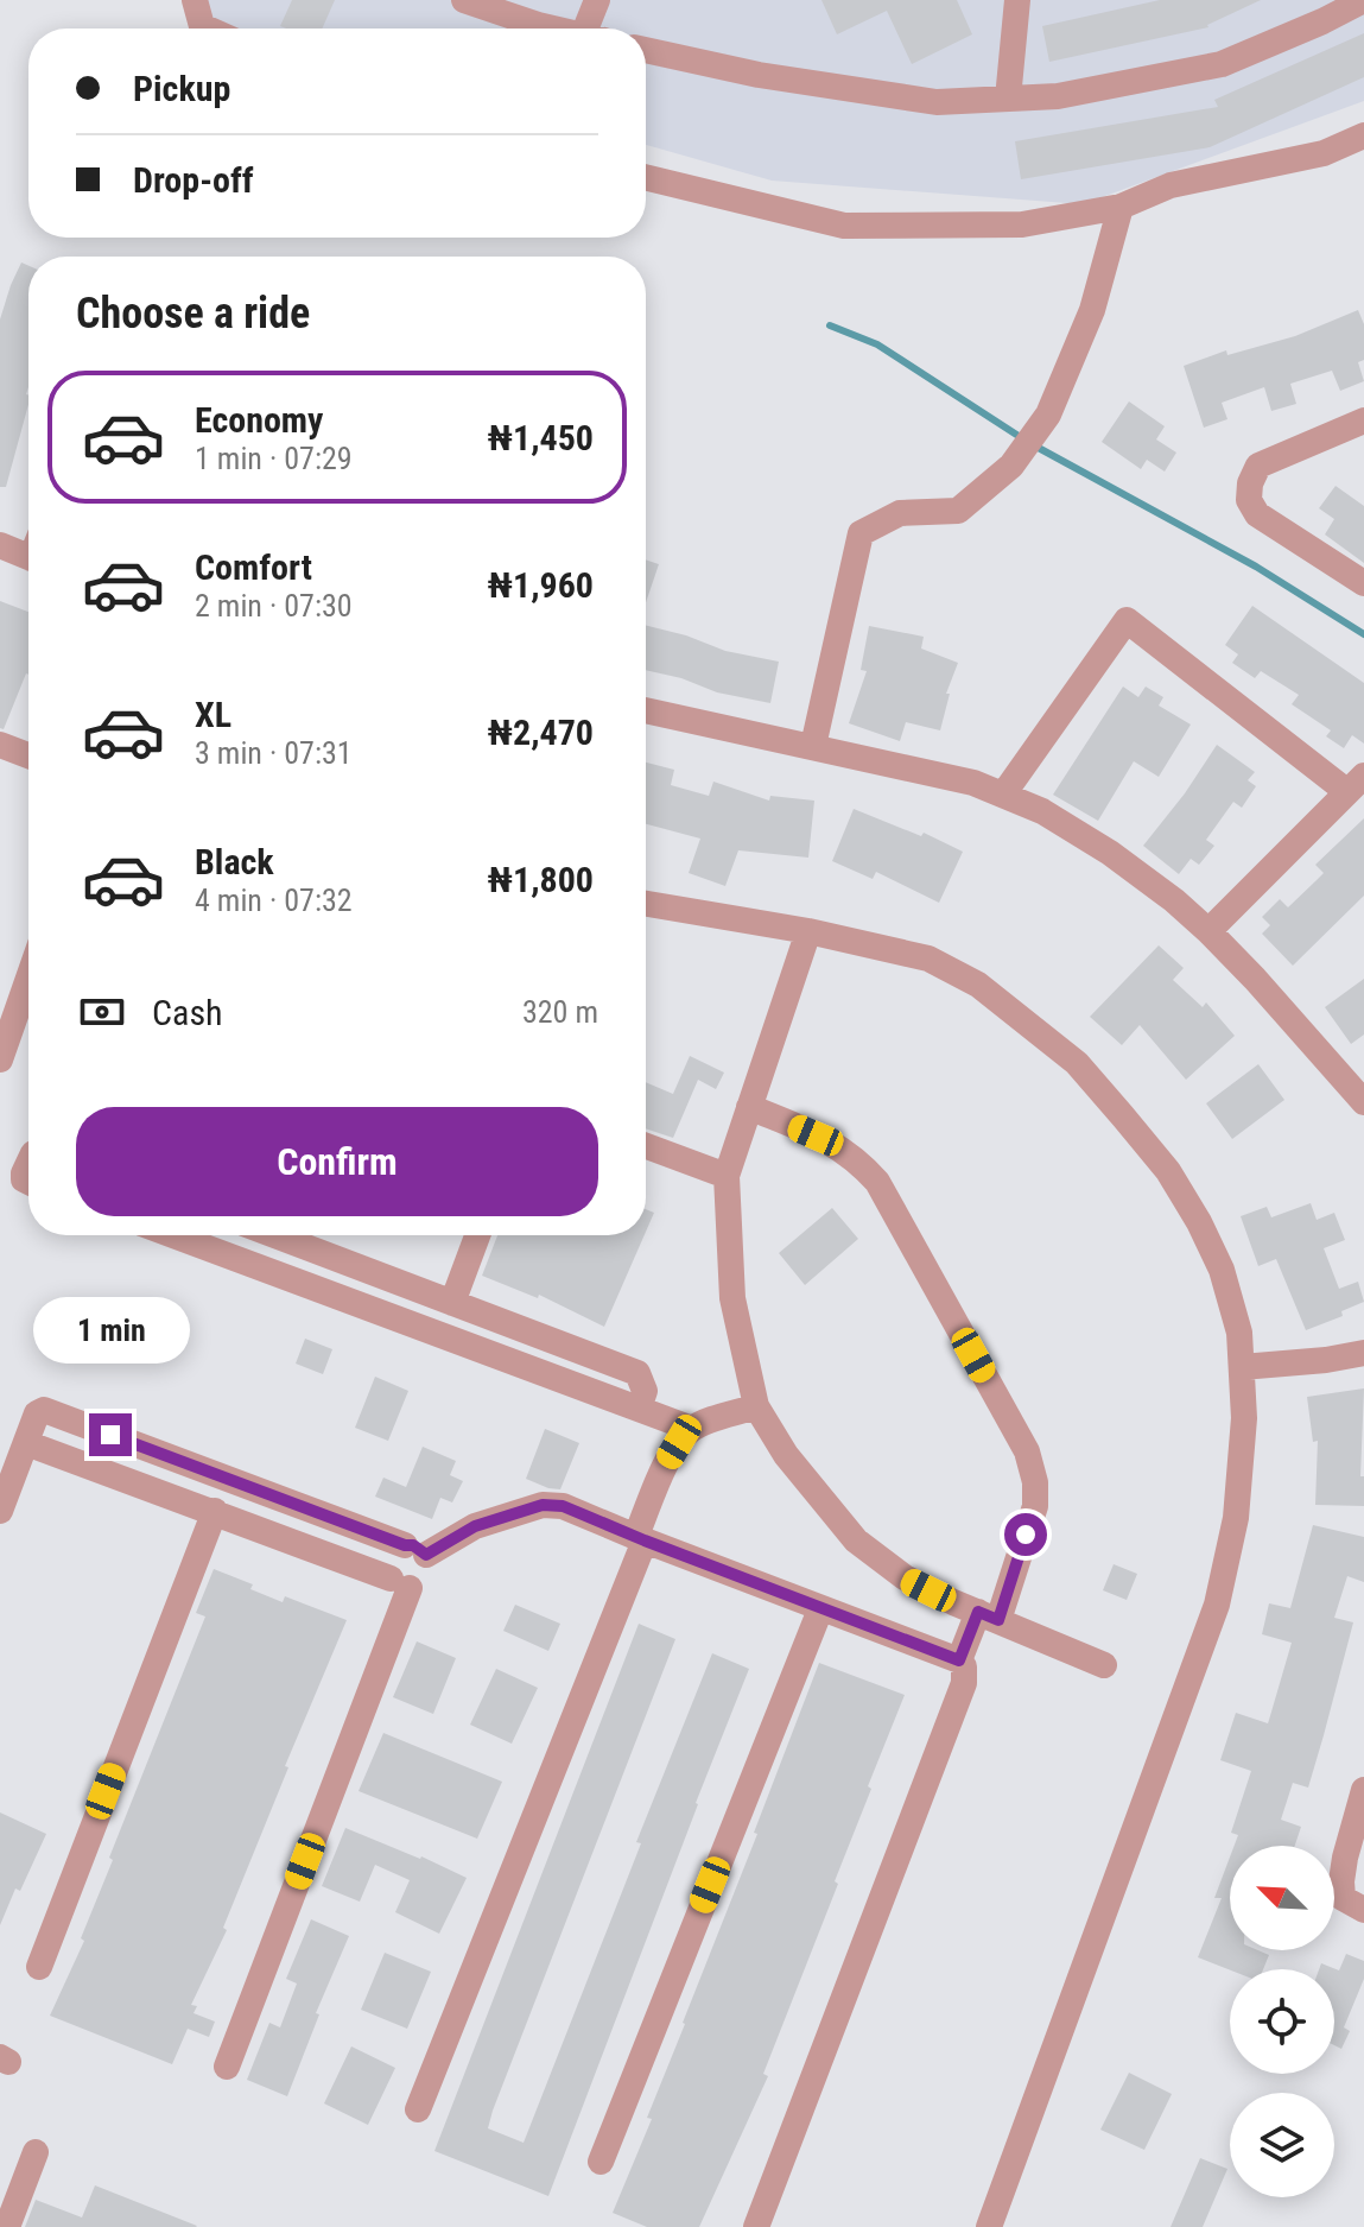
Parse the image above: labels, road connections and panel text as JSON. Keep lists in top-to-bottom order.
{
  "north": "top left",
  "page": {
    "banner": ["Pickup", "Drop-off"],
    "heading": "Choose a ride",
    "list": [
      {
        "name": "Economy",
        "note": "1 min · 07:29",
        "value": "₦1,450"
      },
      {
        "name": "Comfort",
        "note": "2 min · 07:30",
        "value": "₦1,960"
      },
      {
        "name": "XL",
        "note": "3 min · 07:31",
        "value": "₦2,470"
      },
      {
        "name": "Black",
        "note": "4 min · 07:32",
        "value": "₦1,800"
      }
    ],
    "pay": ["Cash", "320 m"],
    "buttons": "Confirm",
    "bubble": "1 min"
  }
}
